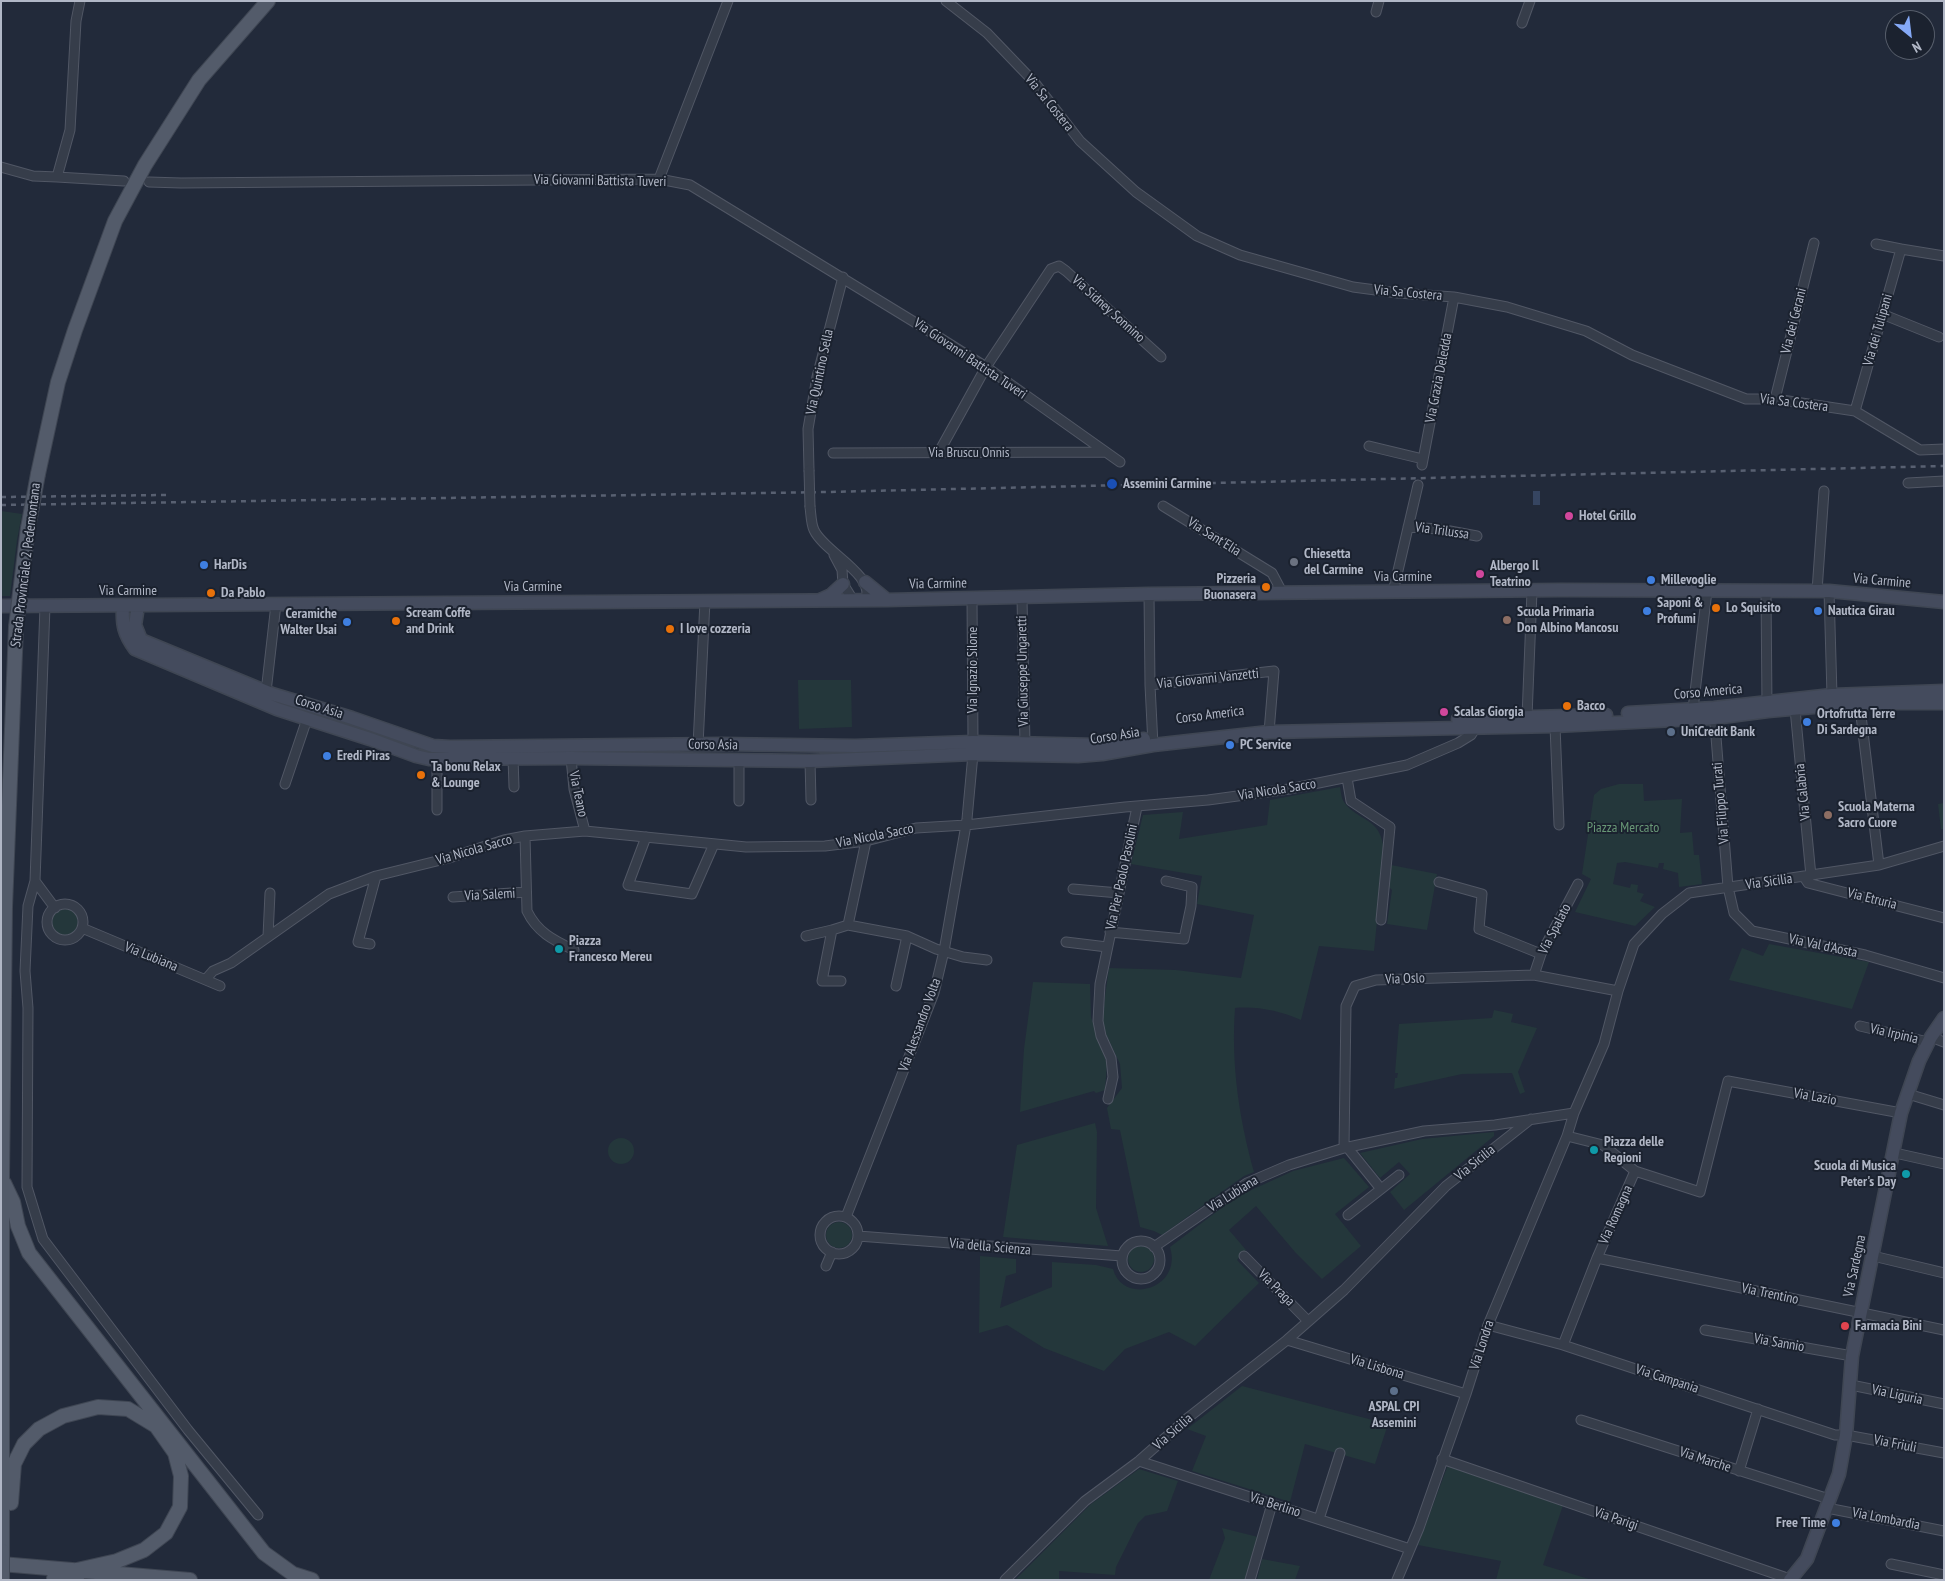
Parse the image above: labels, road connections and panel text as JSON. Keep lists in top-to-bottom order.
{
  "streets": {
    "main road": ["Strada Provinciale 2 Pedemontana"],
    "street": [
      "Via Sa Costera",
      "Via Giovanni Battista Tuveri",
      "Via Sidney Sonnino",
      "Via dei Gerani",
      "Via dei Tulipani",
      "Via Quintino Sella",
      "Via Grazia Deledda",
      "Via Bruscu Onnis",
      "Via Trilussa",
      "Via Sant'Elia",
      "Via Carmine",
      "Via Ignazio Silone",
      "Via Giuseppe Ungaretti",
      "Via Giovanni Vanzetti",
      "Corso America",
      "Corso Asia",
      "Via Nicola Sacco",
      "Via Calabria",
      "Via Teano",
      "Via Filippo Turati",
      "Via Pier Paolo Pasolini",
      "Via Sicilia",
      "Via Salemi",
      "Via Etruria",
      "Via Spalato",
      "Via Val d'Aosta",
      "Via Lubiana",
      "Via Oslo",
      "Via Alessandro Volta",
      "Via Irpinia",
      "Via Lazio",
      "Via Romagna",
      "Via della Scienza",
      "Via Sardegna",
      "Via Praga",
      "Via Trentino",
      "Via Sannio",
      "Via Londra",
      "Via Lisbona",
      "Via Campania",
      "Via Liguria",
      "Via Friuli",
      "Via Marche",
      "Via Berlino",
      "Via Parigi",
      "Via Lombardia"
    ]
  },
  "crossings": [
    ["Via Sa Costera", "Via dei Gerani"],
    ["Via Sa Costera", "Via dei Tulipani"],
    ["Via Sa Costera", "Via Grazia Deledda"],
    ["Via Giovanni Battista Tuveri", "Via Sidney Sonnino"],
    ["Via Giovanni Battista Tuveri", "Via Quintino Sella"],
    ["Via Giovanni Battista Tuveri", "Via Bruscu Onnis"],
    ["Via Sant'Elia", "Via Carmine"],
    ["Via Carmine", "Via Ignazio Silone"],
    ["Via Carmine", "Via Giuseppe Ungaretti"],
    ["Via Carmine", "Corso Asia"],
    ["Via Ignazio Silone", "Corso Asia"],
    ["Via Ignazio Silone", "Via Nicola Sacco"],
    ["Via Ignazio Silone", "Via Alessandro Volta"],
    ["Via Giuseppe Ungaretti", "Corso Asia"],
    ["Via Giovanni Vanzetti", "Corso America"],
    ["Corso America", "Corso Asia"],
    ["Corso America", "Via Nicola Sacco"],
    ["Corso America", "Via Calabria"],
    ["Corso America", "Via Filippo Turati"],
    ["Corso Asia", "Via Teano"],
    ["Via Nicola Sacco", "Via Teano"],
    ["Via Nicola Sacco", "Via Pier Paolo Pasolini"],
    ["Via Nicola Sacco", "Via Lubiana"],
    ["Via Nicola Sacco", "Via Alessandro Volta"],
    ["Via Calabria", "Via Sicilia"],
    ["Via Calabria", "Via Etruria"],
    ["Via Filippo Turati", "Via Sicilia"],
    ["Via Filippo Turati", "Via Val d'Aosta"],
    ["Via Sicilia", "Via Etruria"],
    ["Via Sicilia", "Via Val d'Aosta"],
    ["Via Sicilia", "Via Lubiana"],
    ["Via Sicilia", "Via Oslo"],
    ["Via Sicilia", "Via Praga"],
    ["Via Sicilia", "Via Londra"],
    ["Via Sicilia", "Via Lisbona"],
    ["Via Sicilia", "Via Berlino"],
    ["Via Spalato", "Via Oslo"],
    ["Via Lubiana", "Via Oslo"],
    ["Via Lubiana", "Via della Scienza"],
    ["Via Alessandro Volta", "Via della Scienza"],
    ["Via Irpinia", "Via Sardegna"],
    ["Via Lazio", "Via Romagna"],
    ["Via Lazio", "Via Sardegna"],
    ["Via Romagna", "Via Trentino"],
    ["Via Romagna", "Via Campania"],
    ["Via Sardegna", "Via Trentino"],
    ["Via Sardegna", "Via Sannio"],
    ["Via Sardegna", "Via Campania"],
    ["Via Sardegna", "Via Liguria"],
    ["Via Sardegna", "Via Friuli"],
    ["Via Sardegna", "Via Marche"],
    ["Via Sardegna", "Via Parigi"],
    ["Via Sardegna", "Via Lombardia"],
    ["Via Londra", "Via Lisbona"],
    ["Via Londra", "Via Campania"],
    ["Via Londra", "Via Berlino"],
    ["Via Londra", "Via Parigi"],
    ["Via Campania", "Via Friuli"],
    ["Via Marche", "Via Lombardia"]
  ],
  "parks": ["Piazza Mercato"],
  "places": [
    "Assemini Carmine",
    "Hotel Grillo",
    "Chiesetta del Carmine",
    "HarDis",
    "Albergo Il Teatrino",
    "Millevoglie",
    "Pizzeria Buonasera",
    "Da Pablo",
    "Lo Squisito",
    "Saponi & Profumi",
    "Nautica Girau",
    "Scuola Primaria Don Albino Mancosu",
    "Scream Coffe and Drink",
    "Ceramiche Walter Usai",
    "I love cozzeria",
    "Bacco",
    "Scalas Giorgia",
    "Ortofrutta Terre Di Sardegna",
    "UniCredit Bank",
    "PC Service",
    "Eredi Piras",
    "Ta bonu Relax & Lounge",
    "Scuola Materna Sacro Cuore",
    "Piazza Francesco Mereu",
    "Piazza delle Regioni",
    "Scuola di Musica Peter's Day",
    "Farmacia Bini",
    "ASPAL CPI Assemini",
    "Free Time"
  ],
  "north": "bottom right"
}
